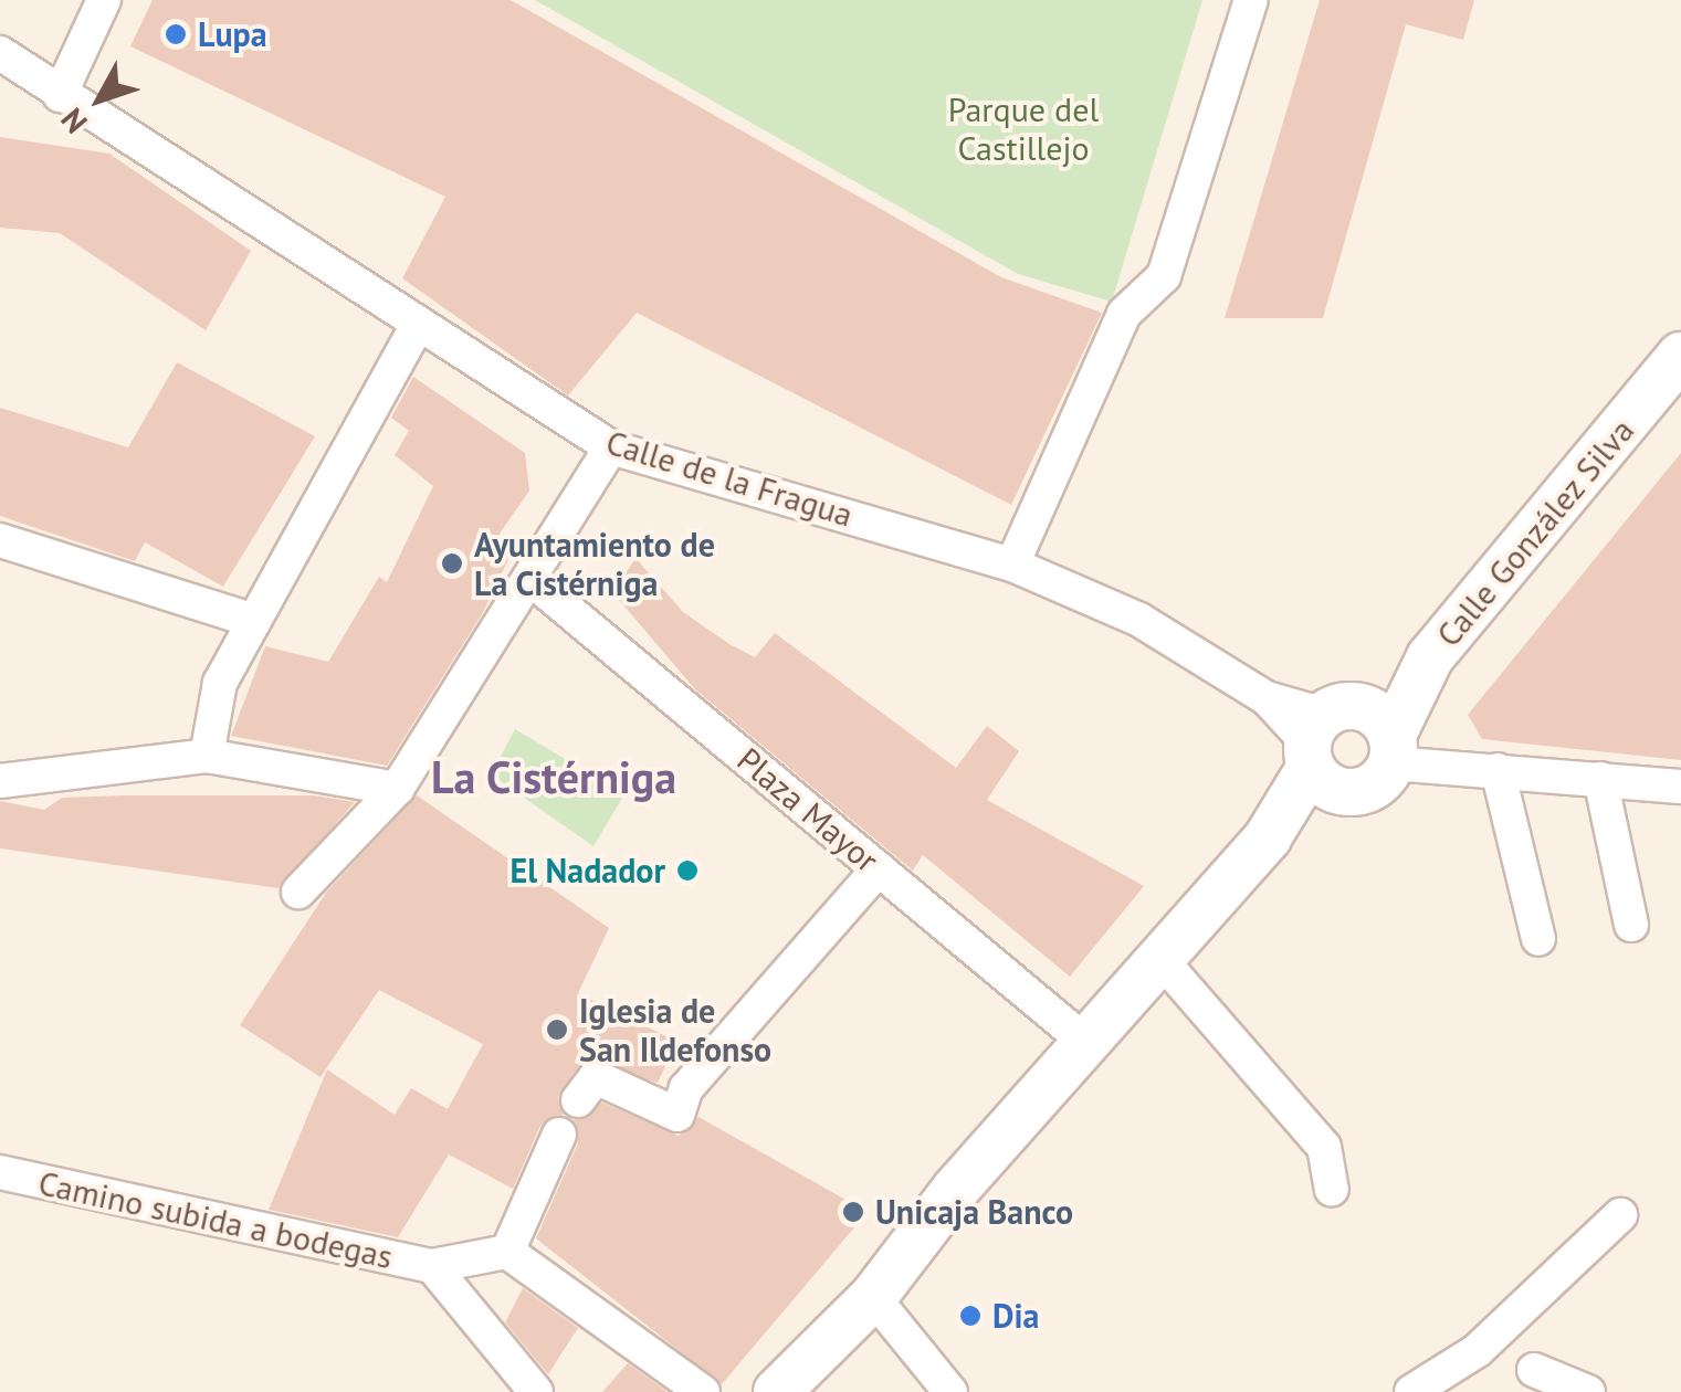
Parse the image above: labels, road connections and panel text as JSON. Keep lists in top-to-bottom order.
{
  "streets": {
    "street": [
      "Calle de la Fragua",
      "Calle González Silva",
      "Plaza Mayor",
      "Camino subida a bodegas"
    ]
  },
  "crossings": [
    ["Calle de la Fragua", "Calle González Silva"],
    ["Calle González Silva", "Plaza Mayor"]
  ],
  "districts": ["La Cistérniga"],
  "parks": ["Parque del Castillejo"],
  "places": [
    "Lupa",
    "Ayuntamiento de La Cistérniga",
    "El Nadador",
    "Iglesia de San Ildefonso",
    "Unicaja Banco",
    "Dia"
  ],
  "north": "bottom left"
}
